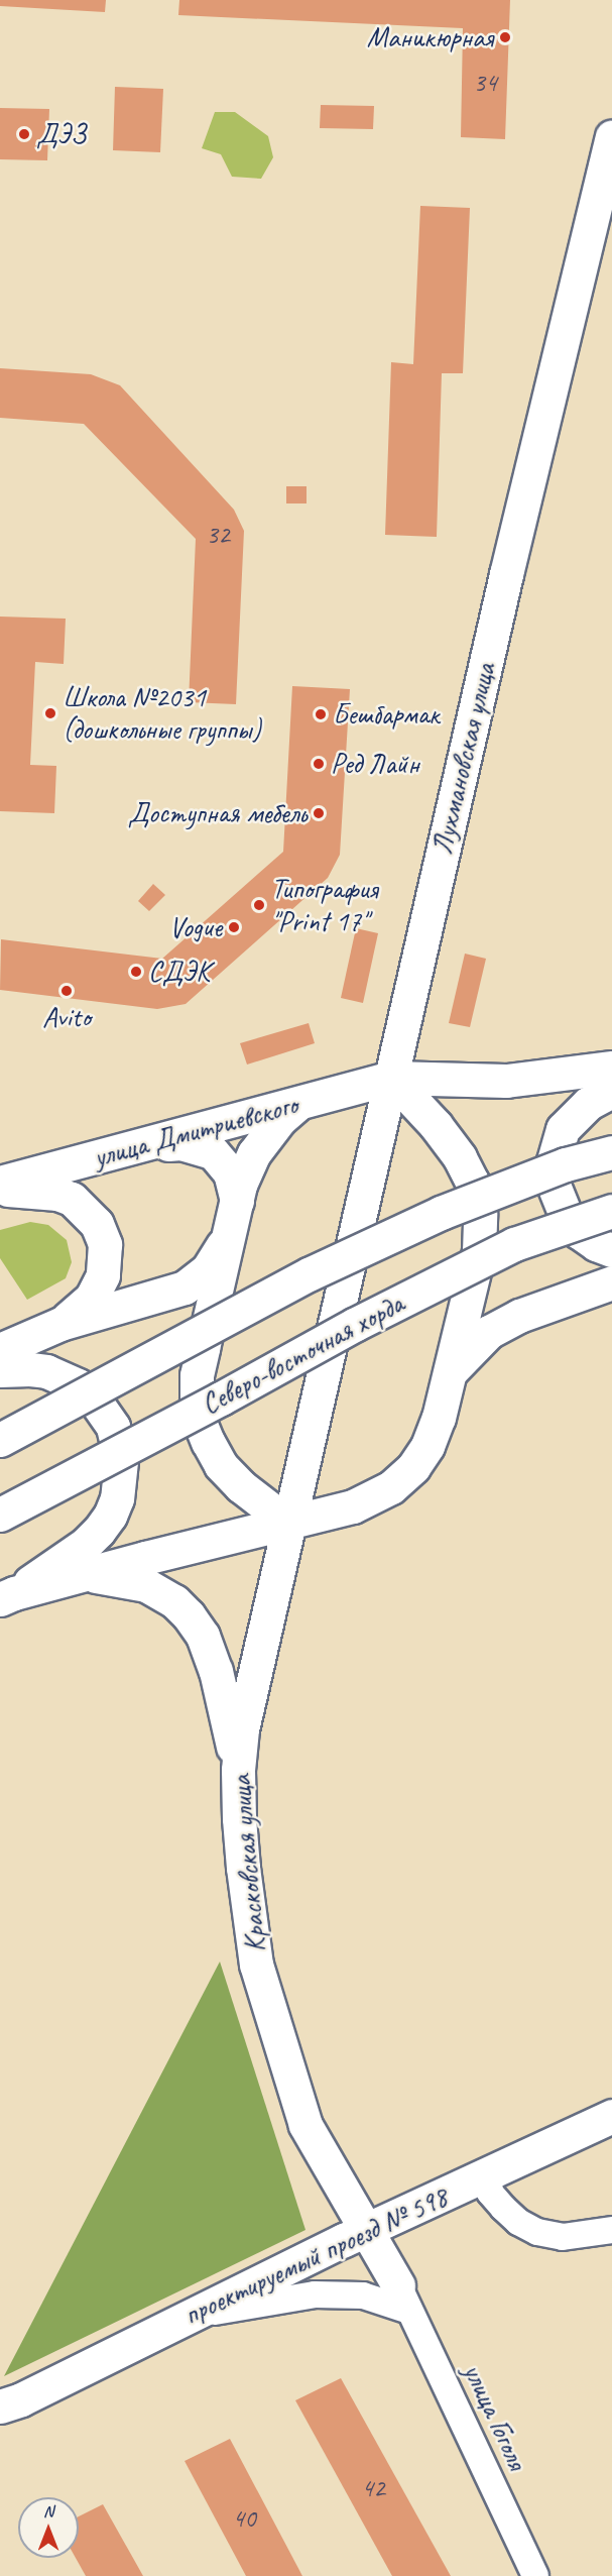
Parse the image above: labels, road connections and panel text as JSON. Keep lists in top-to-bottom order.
{
  "streets": {
    "main road": [
      "Лухмановская улица",
      "улица Дмитриевского",
      "Северо-восточная хорда",
      "Красковская улица",
      "проектируемый проезд № 598"
    ],
    "street": ["улица Гоголя"]
  },
  "crossings": [
    ["Лухмановская улица", "улица Дмитриевского"],
    ["Лухмановская улица", "Красковская улица"],
    ["Красковская улица", "проектируемый проезд № 598"],
    ["Красковская улица", "улица Гоголя"]
  ],
  "places": [
    "Маникюрная",
    "ДЭЗ",
    "Школа №2031 (дошкольные группы)",
    "Бешбармак",
    "Ред Лайн",
    "Доступная мебель",
    "Типография \"Print 17\"",
    "Vogue",
    "СДЭК",
    "Avito"
  ],
  "house_numbers": [
    "34",
    "32",
    "42",
    "40"
  ],
  "north": "top"
}
